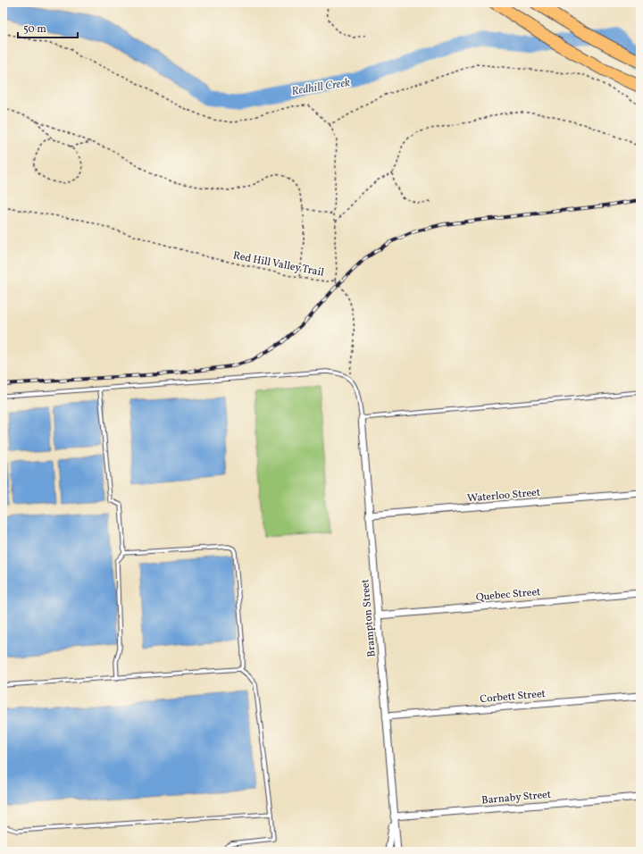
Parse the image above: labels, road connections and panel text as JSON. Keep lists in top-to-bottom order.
{
  "streets": {
    "street": [
      "Waterloo Street",
      "Quebec Street",
      "Brampton Street",
      "Corbett Street",
      "Barnaby Street"
    ],
    "path": ["Red Hill Valley Trail"]
  },
  "crossings": [
    ["Waterloo Street", "Brampton Street"],
    ["Quebec Street", "Brampton Street"],
    ["Brampton Street", "Corbett Street"],
    ["Brampton Street", "Barnaby Street"]
  ],
  "water": ["Redhill Creek"],
  "scale_bar": "50 m"
}
